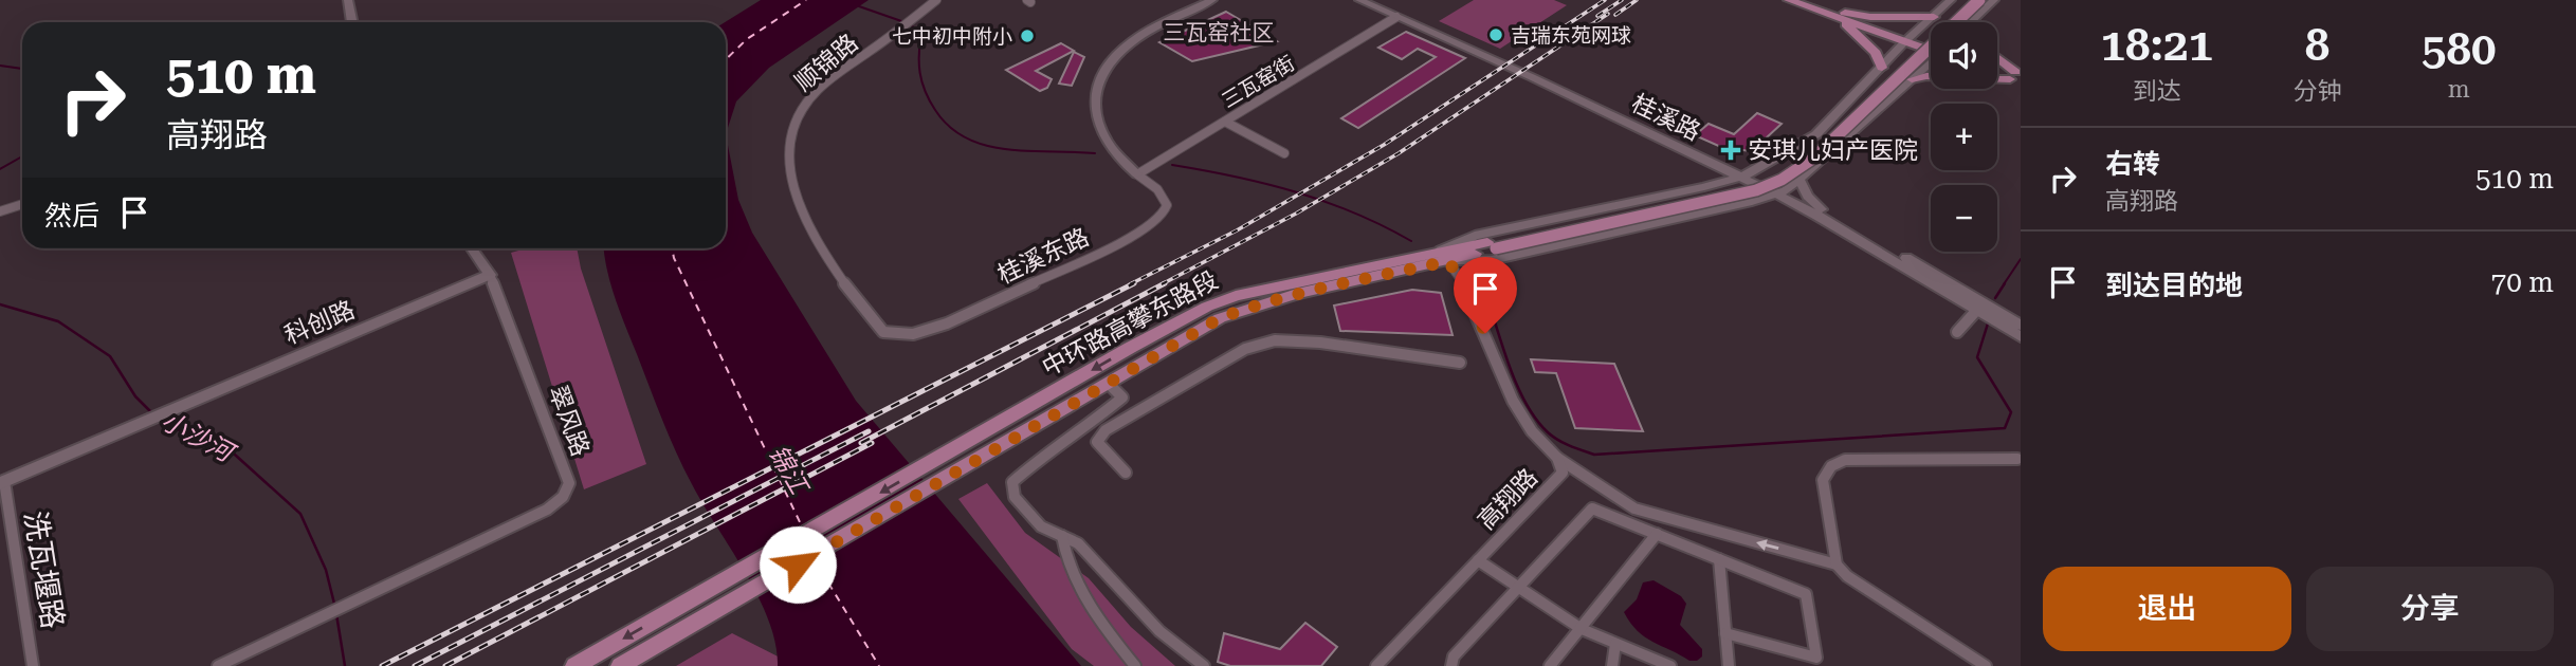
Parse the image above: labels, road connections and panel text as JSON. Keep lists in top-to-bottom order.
{
  "streets": {
    "main road": ["桂溪路", "科创路", "中环路高攀东路段"],
    "street": [
      "顺锦路",
      "三瓦窑街",
      "桂溪东路",
      "翠风路",
      "高翔路",
      "洗瓦堰路"
    ]
  },
  "crossings": [
    ["顺锦路", "桂溪东路"],
    ["三瓦窑街", "桂溪路"],
    ["三瓦窑街", "桂溪东路"],
    ["桂溪路", "中环路高攀东路段"],
    ["科创路", "翠风路"],
    ["科创路", "洗瓦堰路"],
    ["中环路高攀东路段", "高翔路"]
  ],
  "districts": ["三瓦窑社区"],
  "water": ["小沙河", "锦江"],
  "places": {
    "other": ["吉瑞东苑网球", "七中初中附小"],
    "health": ["安琪儿妇产医院"]
  },
  "page": {
    "eta": [
      "18:21",
      "到达",
      "8",
      "分钟",
      "580",
      "m"
    ],
    "map_buttons": ["+", "−"],
    "turn": ["510 m", "高翔路"],
    "list": [
      {
        "name": "右转",
        "note": "高翔路",
        "value": "510 m"
      },
      {
        "name": "到达目的地",
        "value": "70 m"
      }
    ],
    "then": "然后",
    "buttons": ["退出", "分享"]
  }
}
